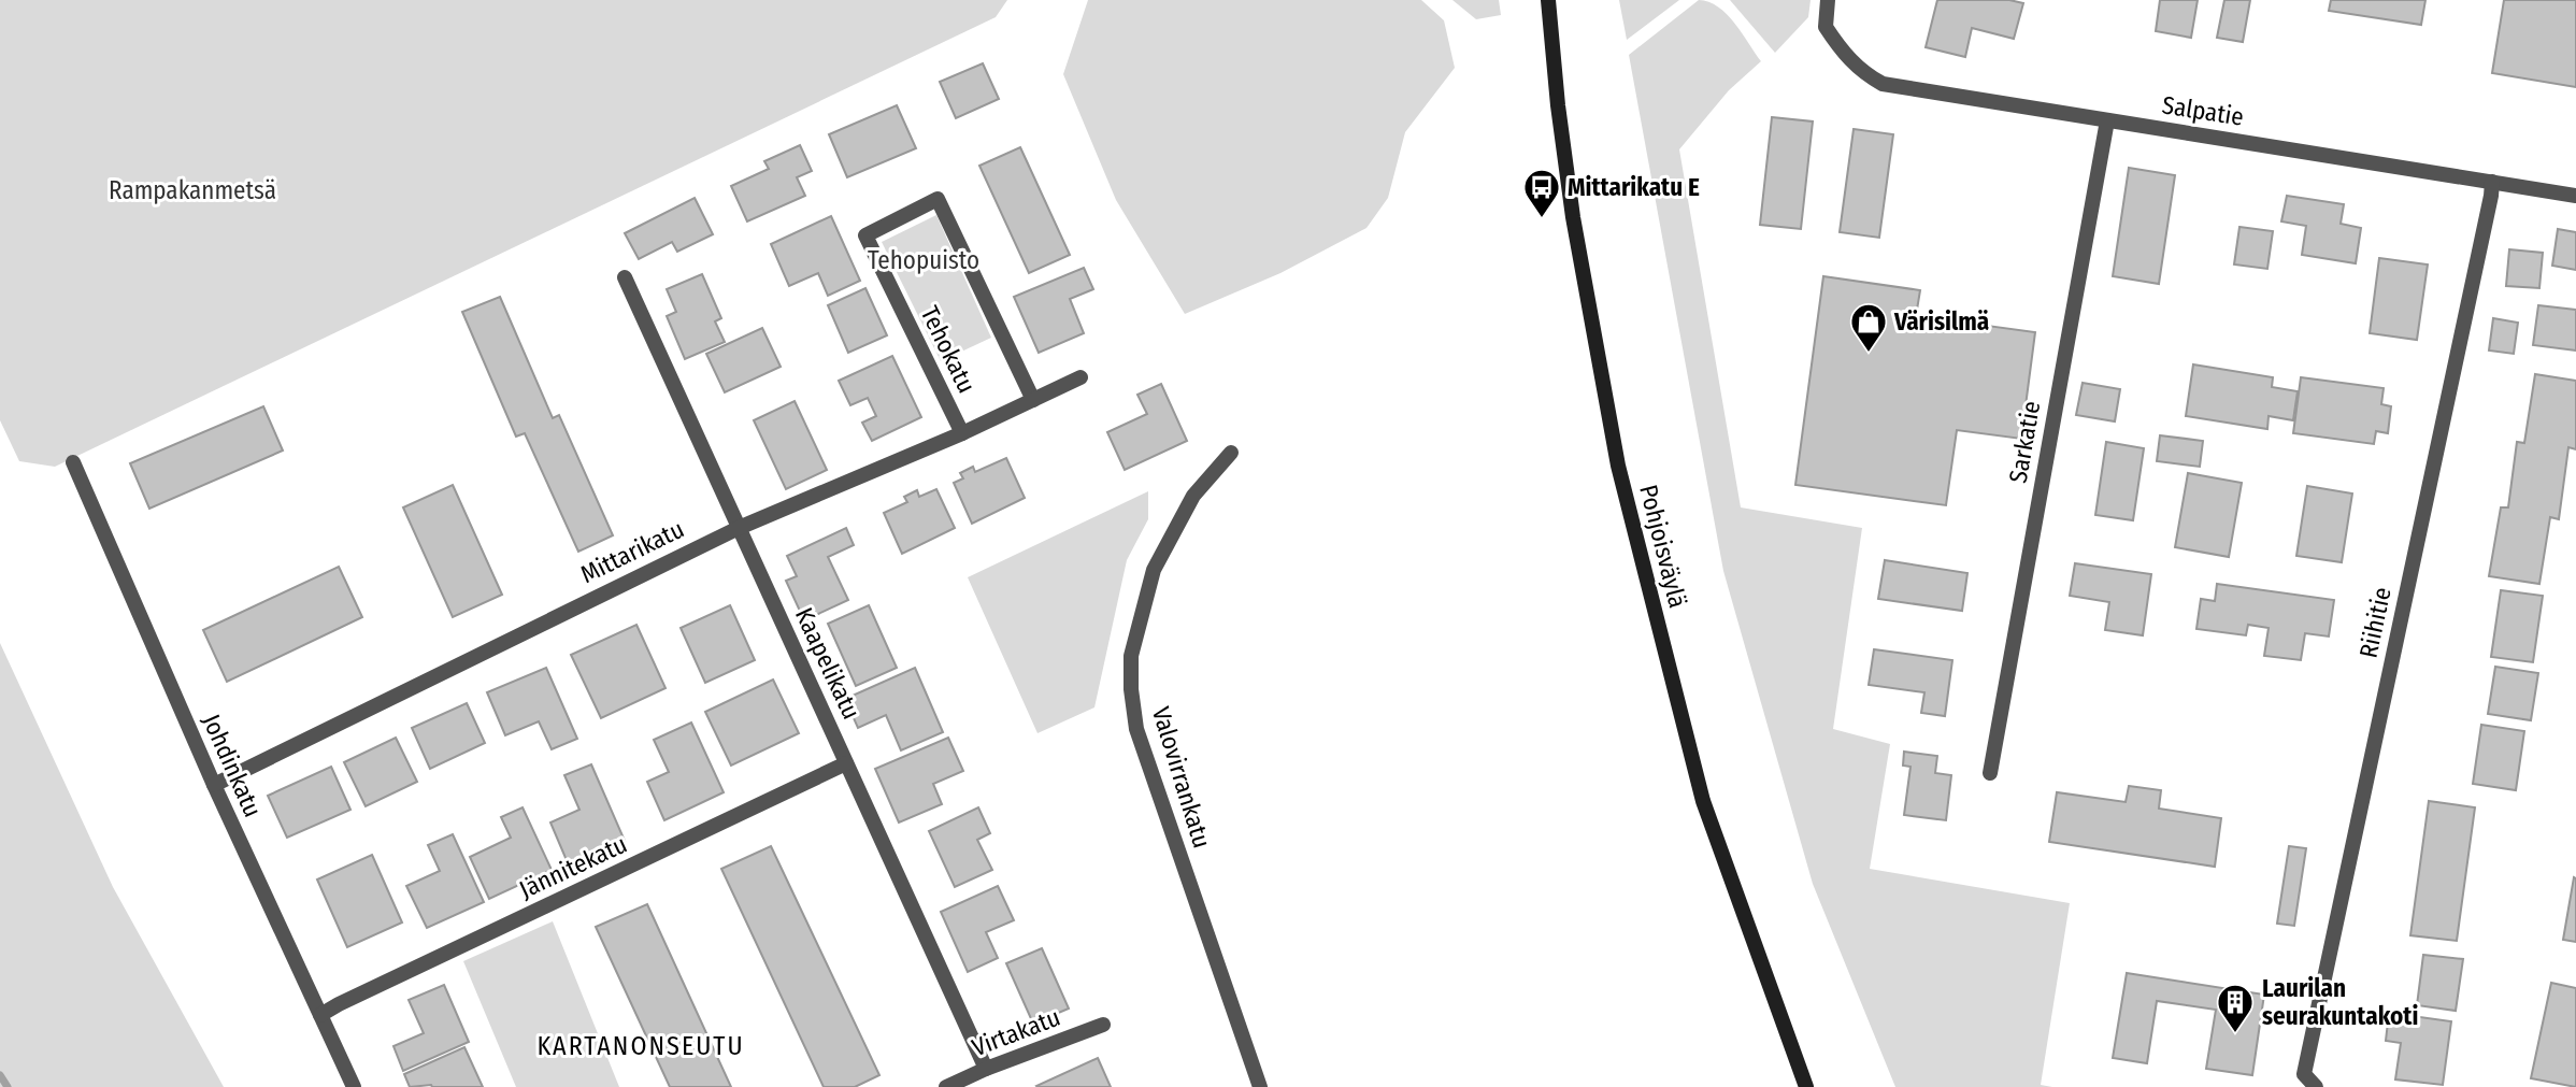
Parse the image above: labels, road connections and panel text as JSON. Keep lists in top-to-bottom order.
{
  "streets": {
    "main road": ["Pohjoisväylä"],
    "street": [
      "Salpatie",
      "Tehokatu",
      "Sarkatie",
      "Mittarikatu",
      "Riihitie",
      "Kaapelikatu",
      "Johdinkatu",
      "Valovirrankatu",
      "Jännitekatu",
      "Virtakatu"
    ]
  },
  "crossings": [
    ["Salpatie", "Sarkatie"],
    ["Salpatie", "Riihitie"],
    ["Tehokatu", "Mittarikatu"],
    ["Mittarikatu", "Kaapelikatu"],
    ["Mittarikatu", "Johdinkatu"],
    ["Kaapelikatu", "Jännitekatu"],
    ["Kaapelikatu", "Virtakatu"],
    ["Johdinkatu", "Jännitekatu"]
  ],
  "districts": ["KARTANONSEUTU"],
  "parks": ["Rampakanmetsä", "Tehopuisto"],
  "places": {
    "bus stop": ["Mittarikatu E"],
    "shop": ["Värisilmä"],
    "building": ["Laurilan seurakuntakoti"]
  }
}
